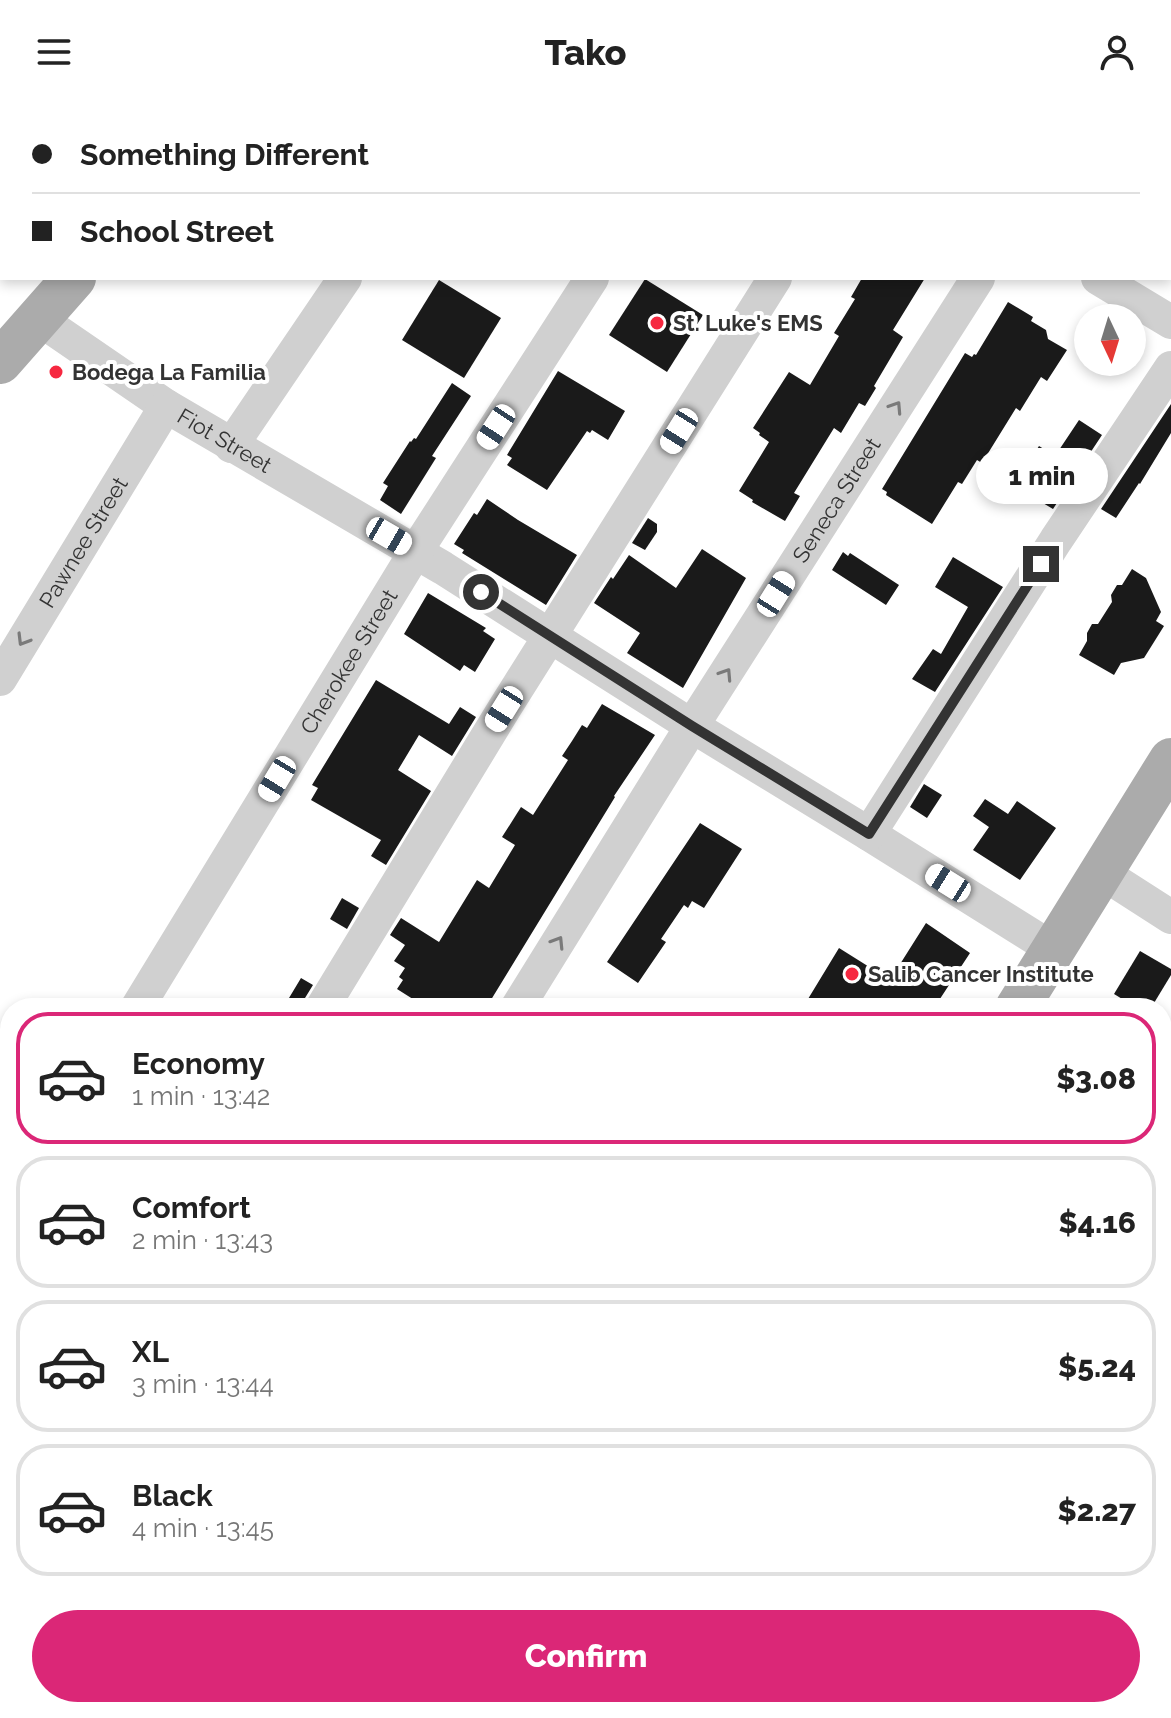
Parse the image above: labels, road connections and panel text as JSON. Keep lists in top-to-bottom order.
{
  "streets": {
    "street": [
      "Fiot Street",
      "Seneca Street",
      "Pawnee Street",
      "Cherokee Street"
    ]
  },
  "crossings": [
    ["Fiot Street", "Seneca Street"],
    ["Fiot Street", "Pawnee Street"],
    ["Fiot Street", "Cherokee Street"]
  ],
  "one_way": ["Pawnee Street"],
  "places": ["St. Luke's EMS", "Bodega La Familia", "Salib Cancer Institute"],
  "north": "bottom",
  "page": {
    "header": "Tako",
    "banner": ["Something Different", "School Street"],
    "bubble": "1 min",
    "list": [
      {
        "name": "Economy",
        "note": "1 min · 13:42",
        "value": "$3.08"
      },
      {
        "name": "Comfort",
        "note": "2 min · 13:43",
        "value": "$4.16"
      },
      {
        "name": "XL",
        "note": "3 min · 13:44",
        "value": "$5.24"
      },
      {
        "name": "Black",
        "note": "4 min · 13:45",
        "value": "$2.27"
      }
    ],
    "buttons": "Confirm"
  }
}
